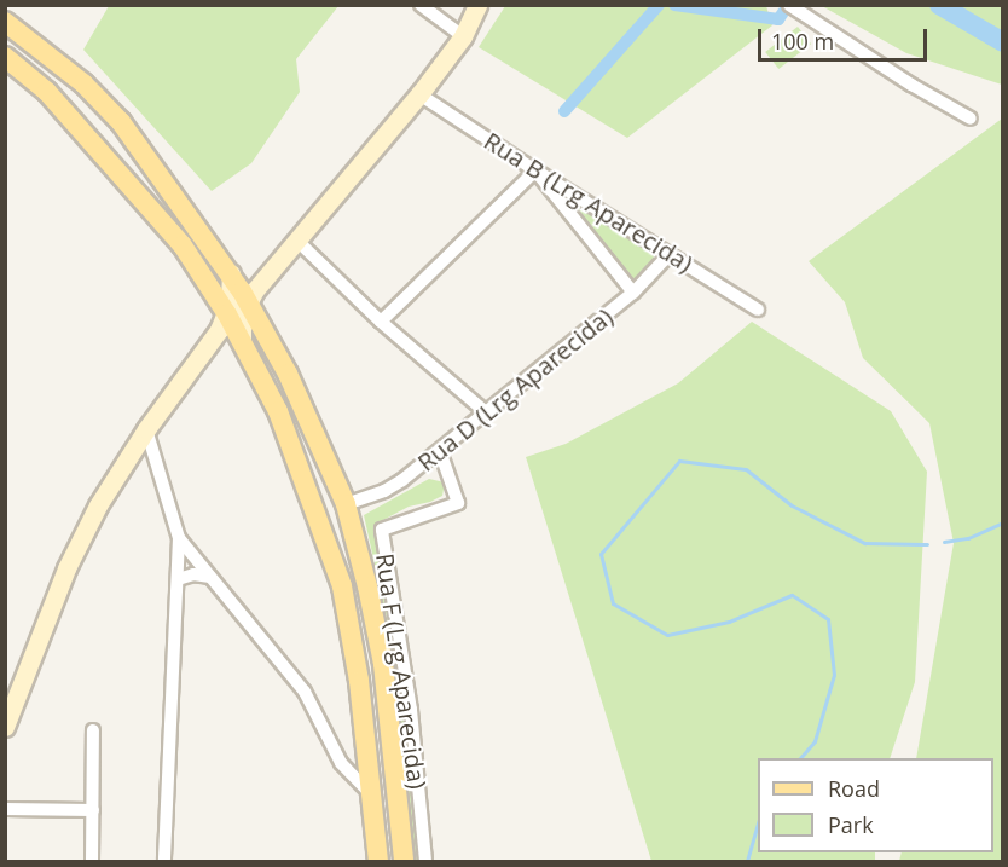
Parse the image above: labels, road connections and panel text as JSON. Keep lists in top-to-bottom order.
{
  "streets": {
    "street": ["Rua B (Lrg Aparecida)", "Rua D (Lrg Aparecida)", "Rua F (Lrg Aparecida)"]
  },
  "crossings": [
    ["Rua B (Lrg Aparecida)", "Rua D (Lrg Aparecida)"],
    ["Rua D (Lrg Aparecida)", "Rua F (Lrg Aparecida)"]
  ],
  "legend": ["Road", "Park"],
  "scale_bar": "100 m"
}
